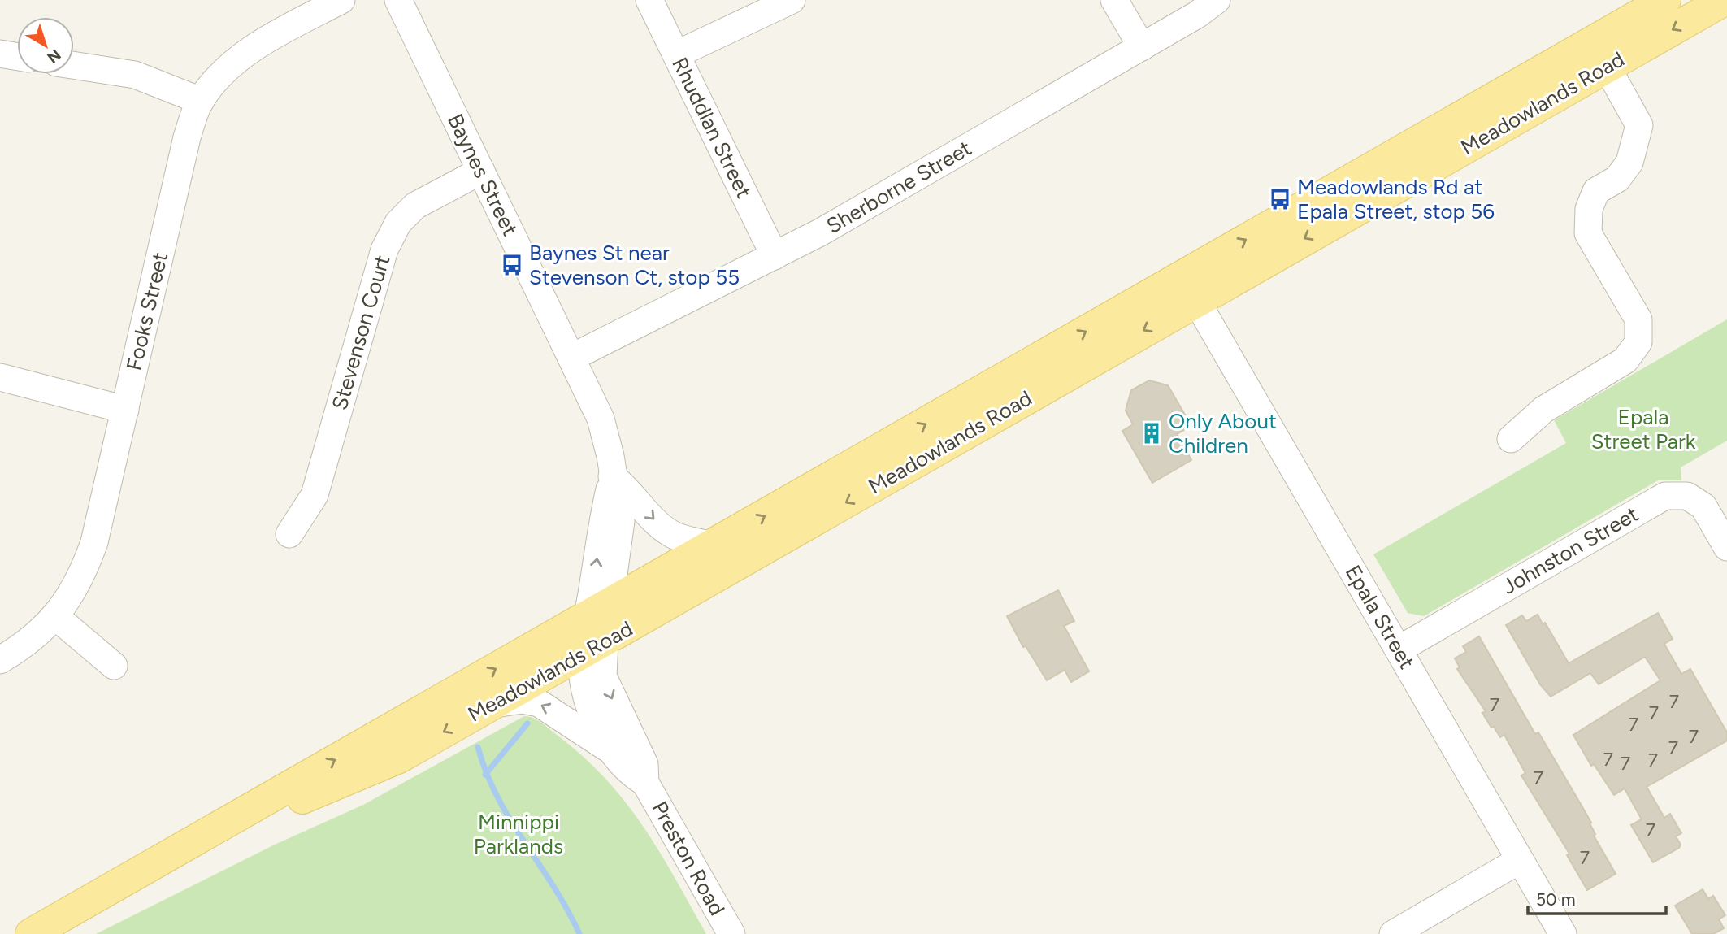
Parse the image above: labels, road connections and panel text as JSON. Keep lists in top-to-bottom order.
{
  "streets": {
    "main road": ["Meadowlands Road"],
    "street": [
      "Rhuddlan Street",
      "Baynes Street",
      "Sherborne Street",
      "Fooks Street",
      "Stevenson Court",
      "Johnston Street",
      "Epala Street",
      "Preston Road"
    ]
  },
  "crossings": [
    ["Meadowlands Road", "Baynes Street"],
    ["Meadowlands Road", "Epala Street"],
    ["Meadowlands Road", "Preston Road"],
    ["Rhuddlan Street", "Sherborne Street"],
    ["Baynes Street", "Sherborne Street"],
    ["Baynes Street", "Stevenson Court"],
    ["Baynes Street", "Preston Road"],
    ["Johnston Street", "Epala Street"]
  ],
  "parks": ["Epala Street Park", "Minnippi Parklands"],
  "places": {
    "bus stop": ["Meadowlands Rd at Epala Street, stop 56", "Baynes St near Stevenson Ct, stop 55"],
    "building": ["Only About Children"]
  },
  "house_numbers": [
    "7",
    "7",
    "7",
    "7",
    "7",
    "7",
    "7",
    "7",
    "7",
    "7",
    "7",
    "7"
  ],
  "scale_bar": "50 m",
  "north": "bottom right"
}
